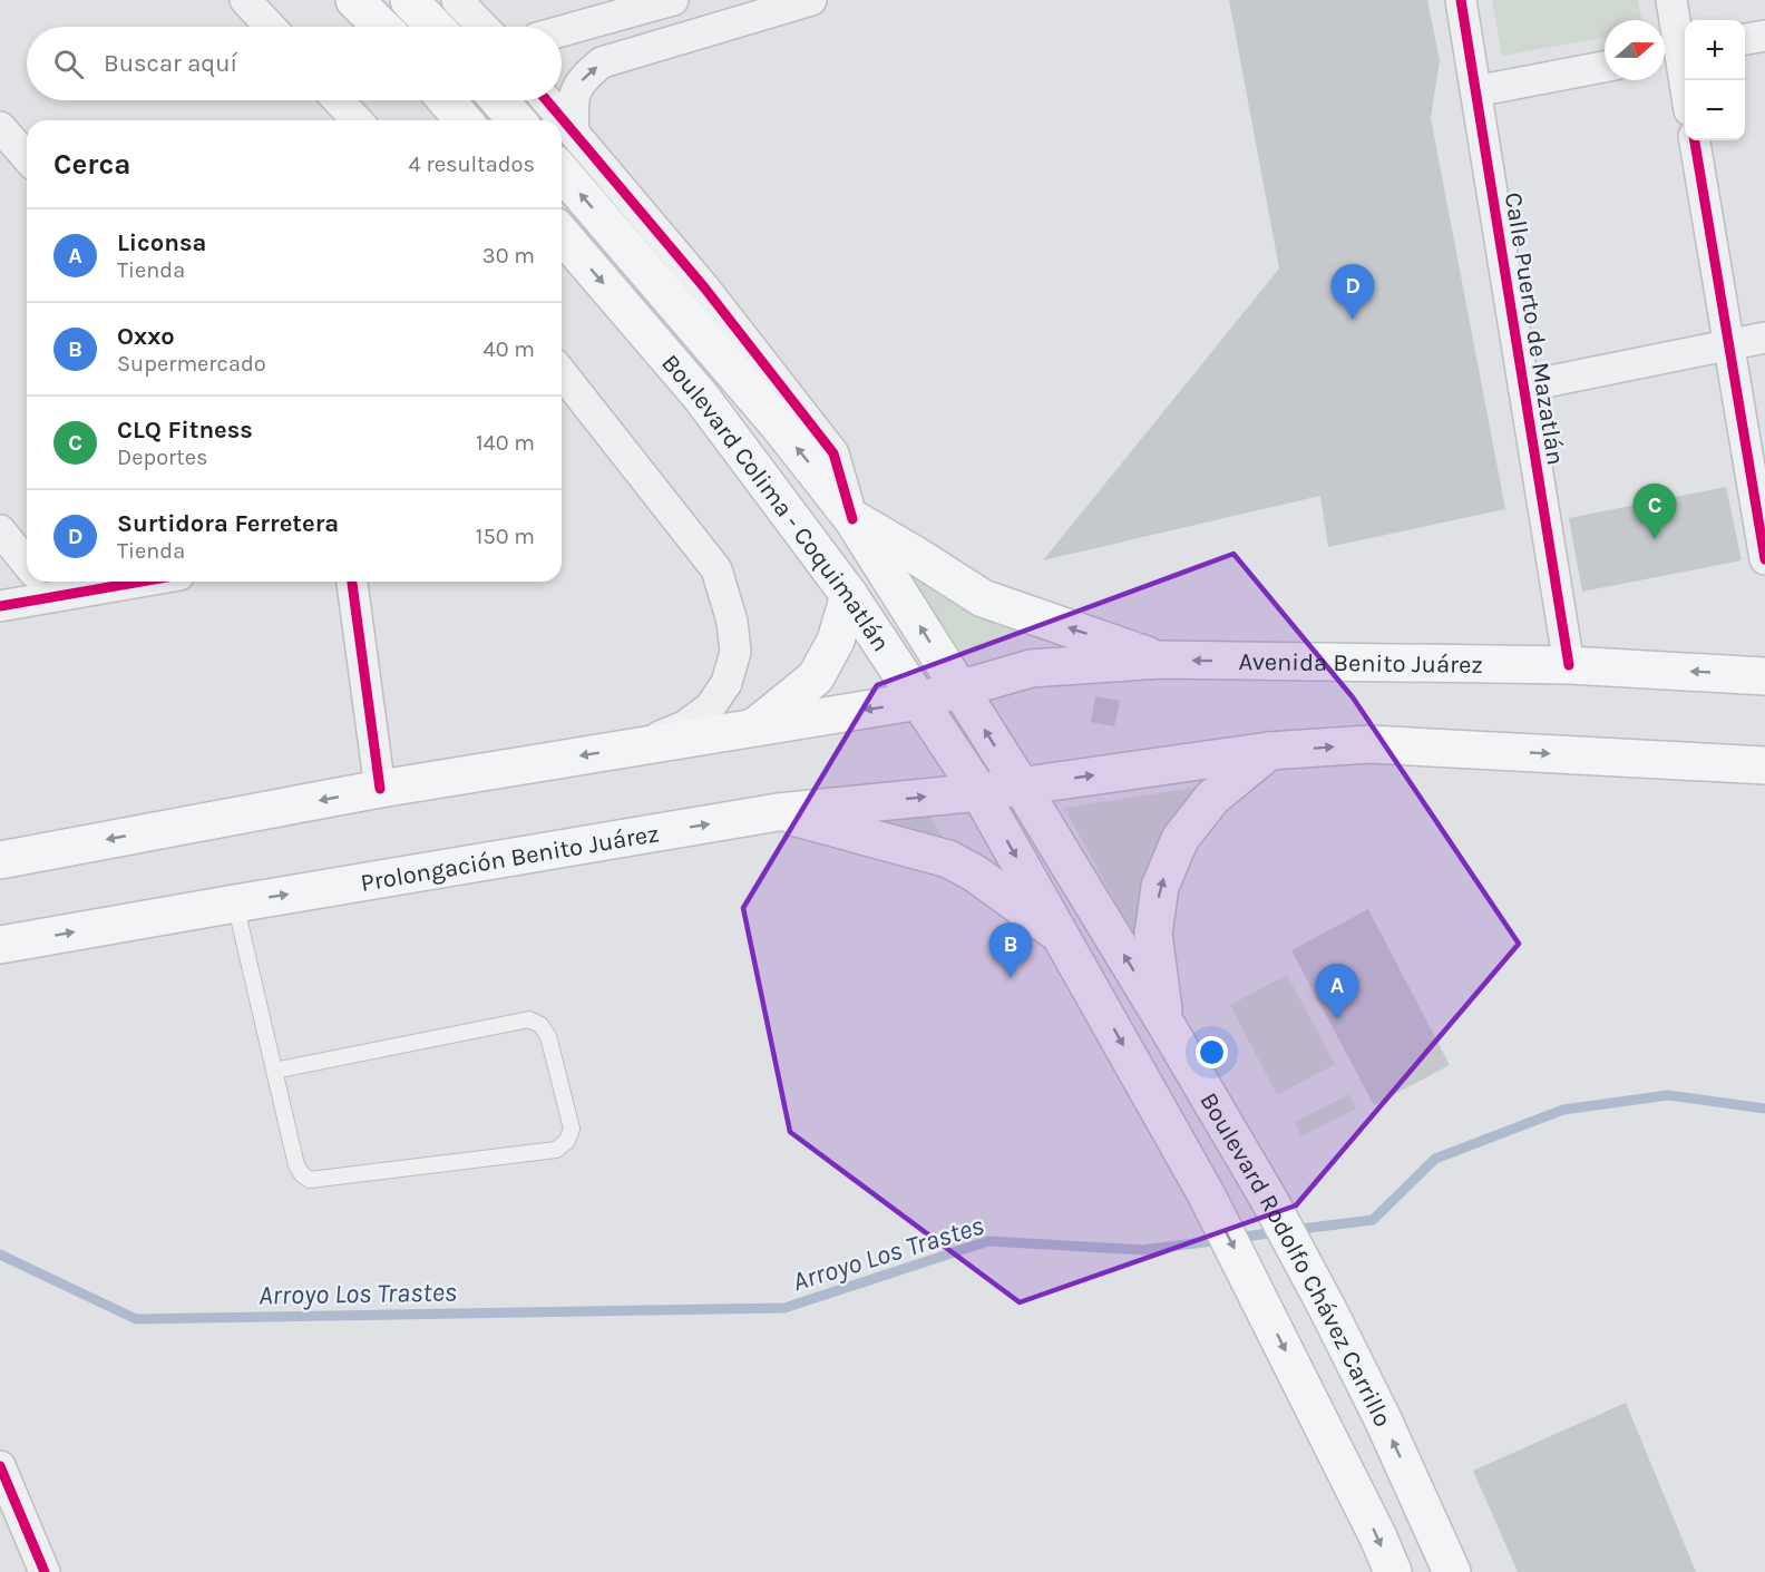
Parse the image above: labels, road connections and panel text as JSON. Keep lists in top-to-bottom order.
{
  "streets": {
    "main road": [
      "Boulevard Colima - Coquimatlán",
      "Avenida Benito Juárez",
      "Prolongación Benito Juárez",
      "Boulevard Rodolfo Chávez Carrillo"
    ],
    "street": ["Calle Puerto de Mazatlán"]
  },
  "crossings": [
    ["Calle Puerto de Mazatlán", "Avenida Benito Juárez"],
    ["Boulevard Colima - Coquimatlán", "Avenida Benito Juárez"],
    ["Boulevard Colima - Coquimatlán", "Prolongación Benito Juárez"],
    ["Boulevard Colima - Coquimatlán", "Boulevard Rodolfo Chávez Carrillo"],
    ["Prolongación Benito Juárez", "Boulevard Rodolfo Chávez Carrillo"]
  ],
  "water": ["Arroyo Los Trastes"],
  "north": "right",
  "page": {
    "map_buttons": ["+", "−"],
    "search": "Buscar aquí",
    "heading": ["Cerca", "4 resultados"],
    "list": [
      {
        "mark": "A",
        "name": "Liconsa",
        "note": "Tienda",
        "value": "30 m"
      },
      {
        "mark": "B",
        "name": "Oxxo",
        "note": "Supermercado",
        "value": "40 m"
      },
      {
        "mark": "C",
        "name": "CLQ Fitness",
        "note": "Deportes",
        "value": "140 m"
      },
      {
        "mark": "D",
        "name": "Surtidora Ferretera",
        "note": "Tienda",
        "value": "150 m"
      }
    ],
    "pins": [
      "D",
      "C",
      "B",
      "A"
    ]
  }
}
